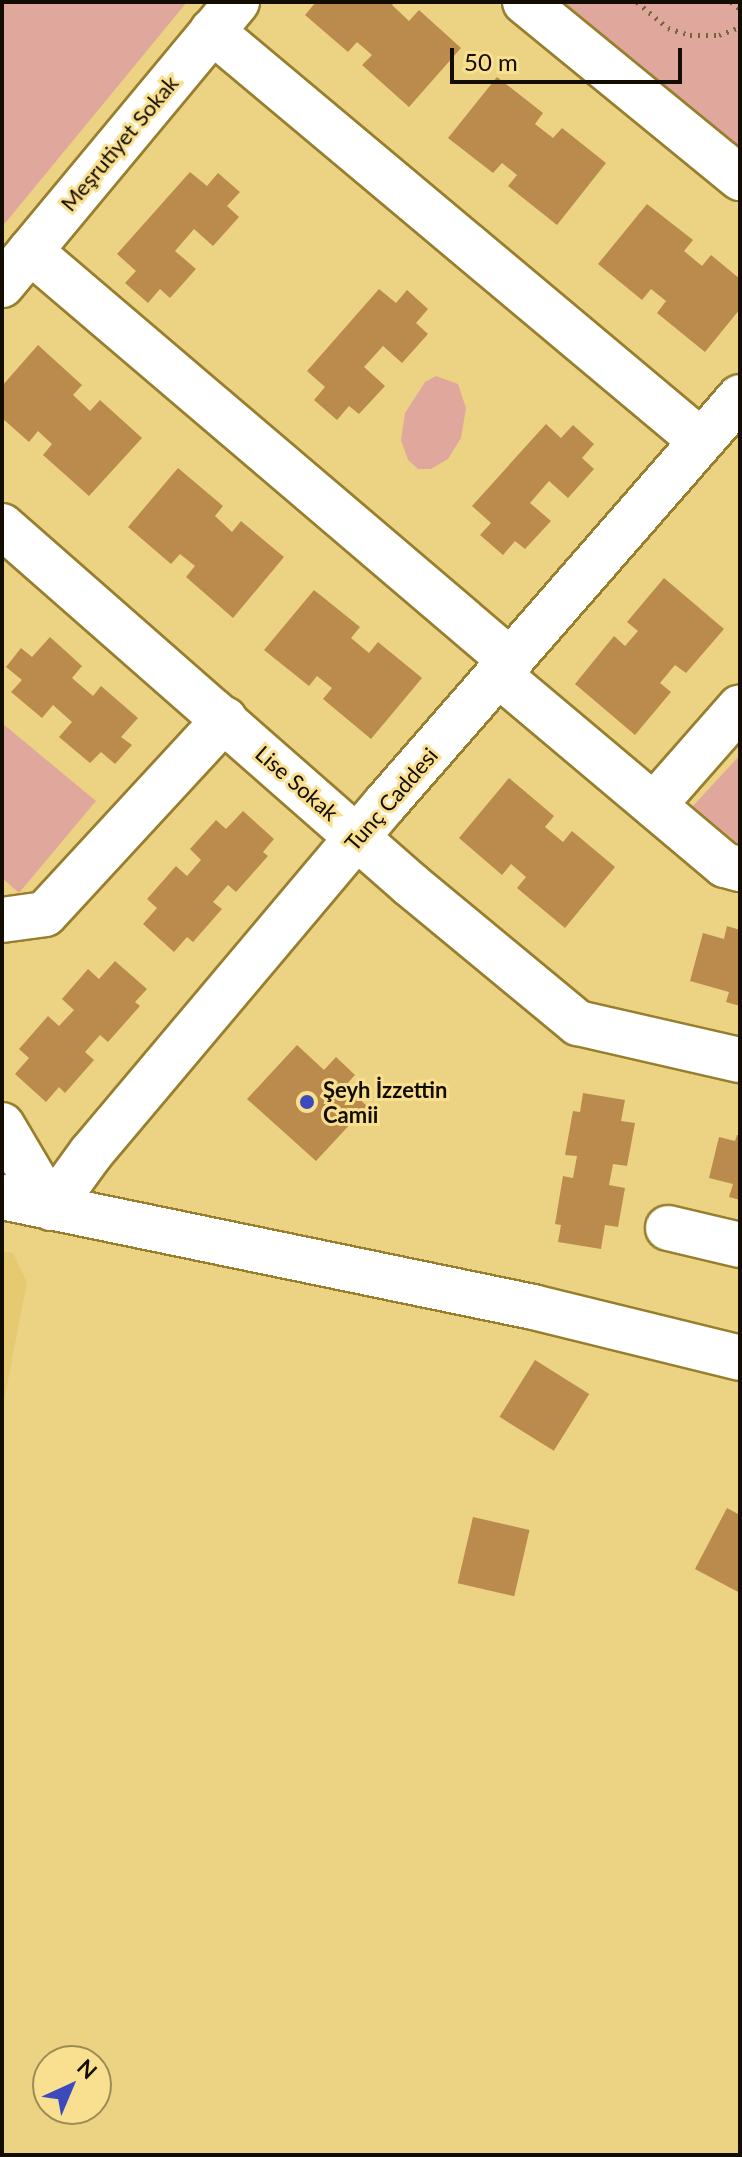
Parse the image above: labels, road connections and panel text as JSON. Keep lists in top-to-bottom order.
{
  "streets": {
    "street": ["Meşrutiyet Sokak", "Lise Sokak", "Tunç Caddesi"]
  },
  "crossings": [
    ["Lise Sokak", "Tunç Caddesi"]
  ],
  "places": ["Şeyh İzzettin Camii"],
  "scale_bar": "50 m",
  "north": "top right"
}
